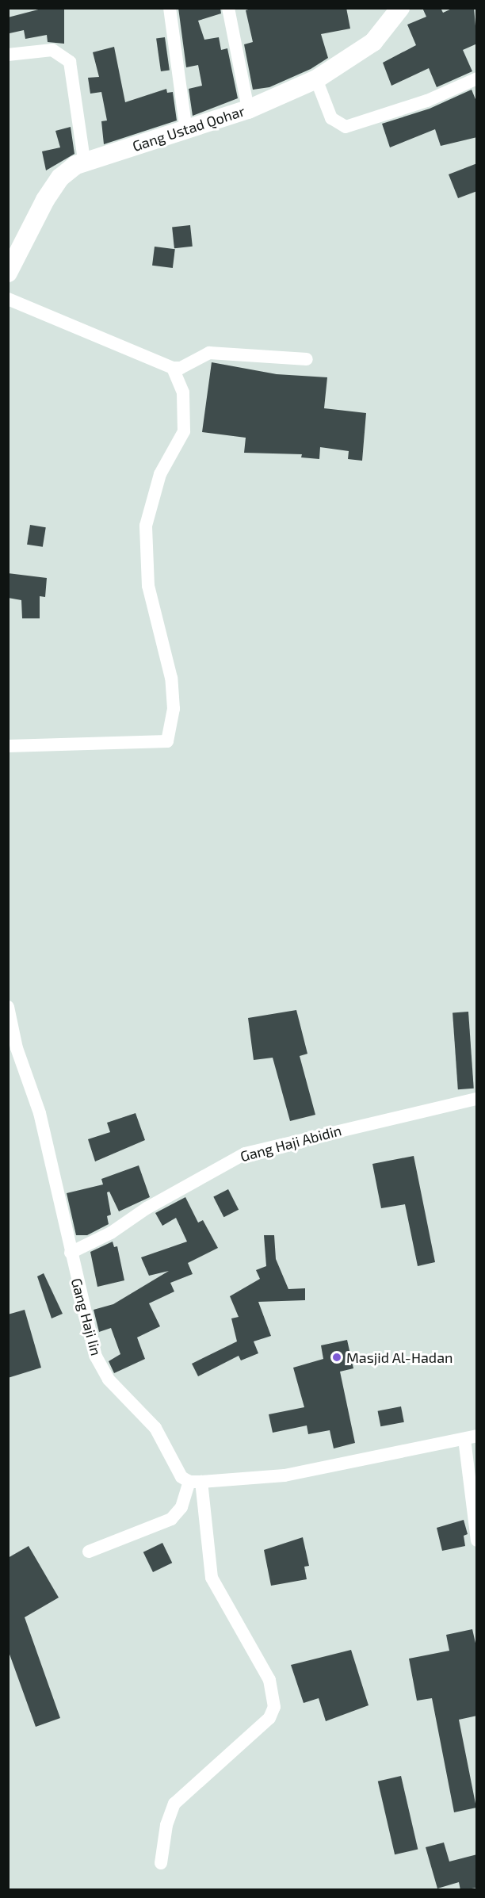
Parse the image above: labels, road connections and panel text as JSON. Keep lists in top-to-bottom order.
{
  "streets": {
    "street": ["Gang Ustad Qohar", "Gang Haji Abidin", "Gang Haji Iin"]
  },
  "crossings": [
    ["Gang Haji Abidin", "Gang Haji Iin"]
  ],
  "places": ["Masjid Al-Hadan"]
}
